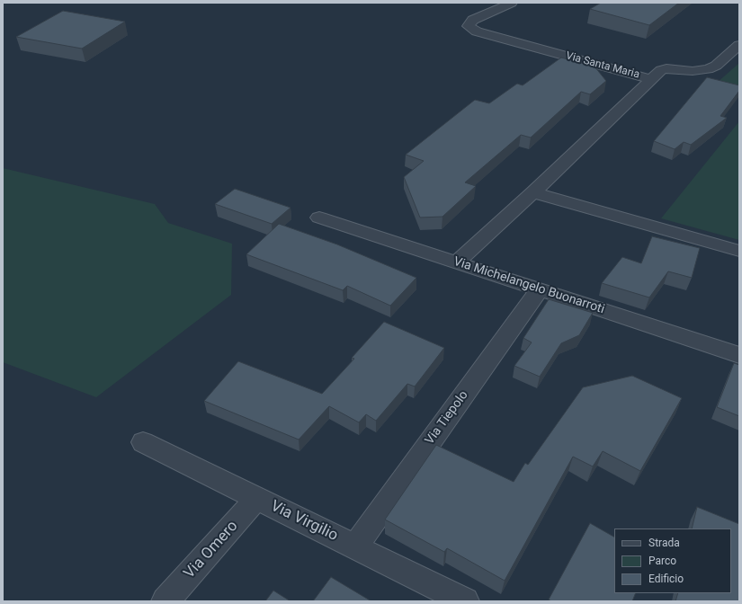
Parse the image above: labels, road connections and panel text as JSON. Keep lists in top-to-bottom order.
{
  "streets": {
    "street": [
      "Via Santa Maria",
      "Via Michelangelo Buonarroti",
      "Via Tiepolo",
      "Via Virgilio",
      "Via Omero"
    ]
  },
  "crossings": [
    ["Via Santa Maria", "Via Michelangelo Buonarroti"],
    ["Via Michelangelo Buonarroti", "Via Tiepolo"],
    ["Via Tiepolo", "Via Virgilio"],
    ["Via Virgilio", "Via Omero"]
  ],
  "legend": ["Strada", "Parco", "Edificio"]
}
